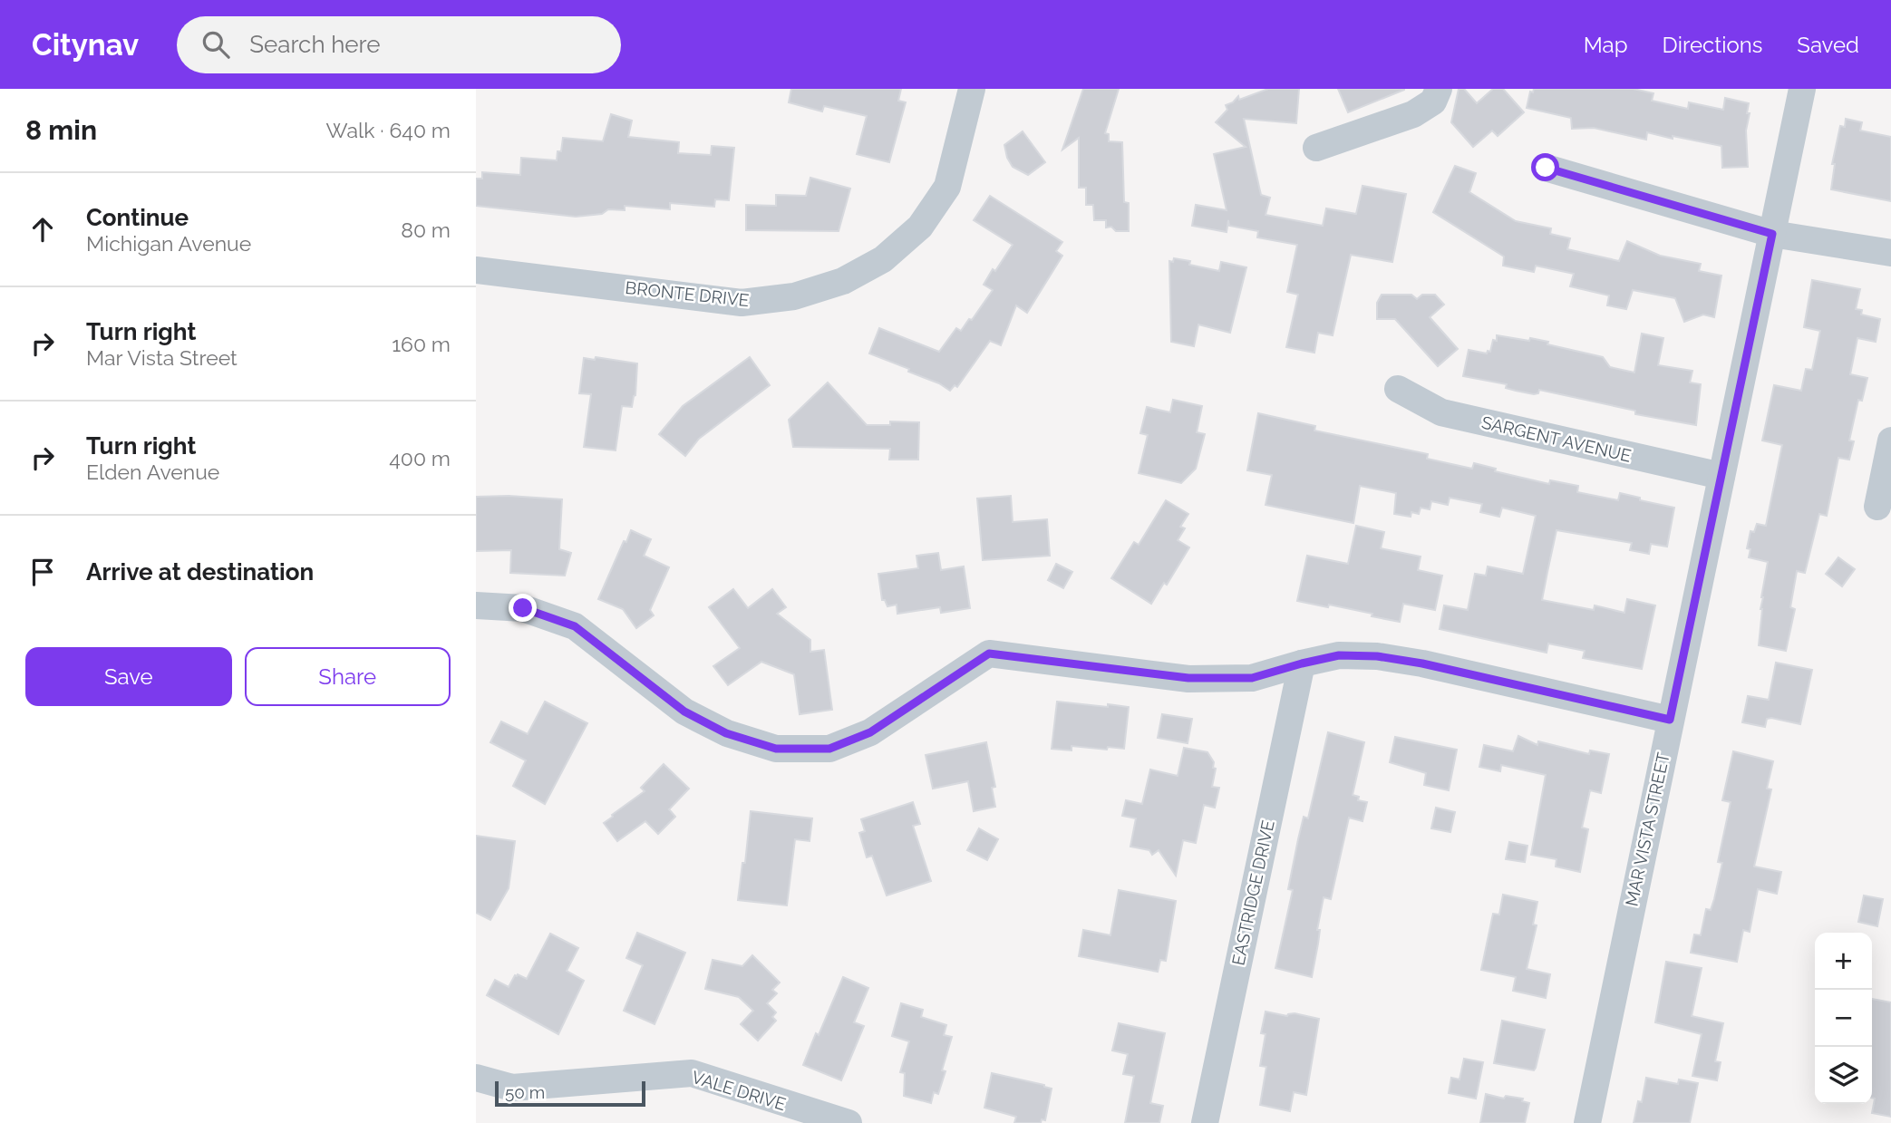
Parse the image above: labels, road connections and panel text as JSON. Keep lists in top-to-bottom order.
{
  "streets": {
    "street": [
      "BRONTE DRIVE",
      "SARGENT AVENUE",
      "MAR VISTA STREET",
      "EASTRIDGE DRIVE",
      "VALE DRIVE"
    ]
  },
  "crossings": [
    ["SARGENT AVENUE", "MAR VISTA STREET"]
  ],
  "scale_bar": "50 m",
  "page": {
    "header": "Citynav",
    "search": "Search here",
    "nav": ["Map", "Directions", "Saved"],
    "heading": ["8 min", "Walk · 640 m"],
    "list": [
      ["Continue", "Michigan Avenue", "80 m"],
      ["Turn right", "Mar Vista Street", "160 m"],
      ["Turn right", "Elden Avenue", "400 m"],
      "Arrive at destination"
    ],
    "buttons": ["Save", "Share"],
    "map_buttons": ["+", "−"],
    "scale": "50 m"
  }
}
